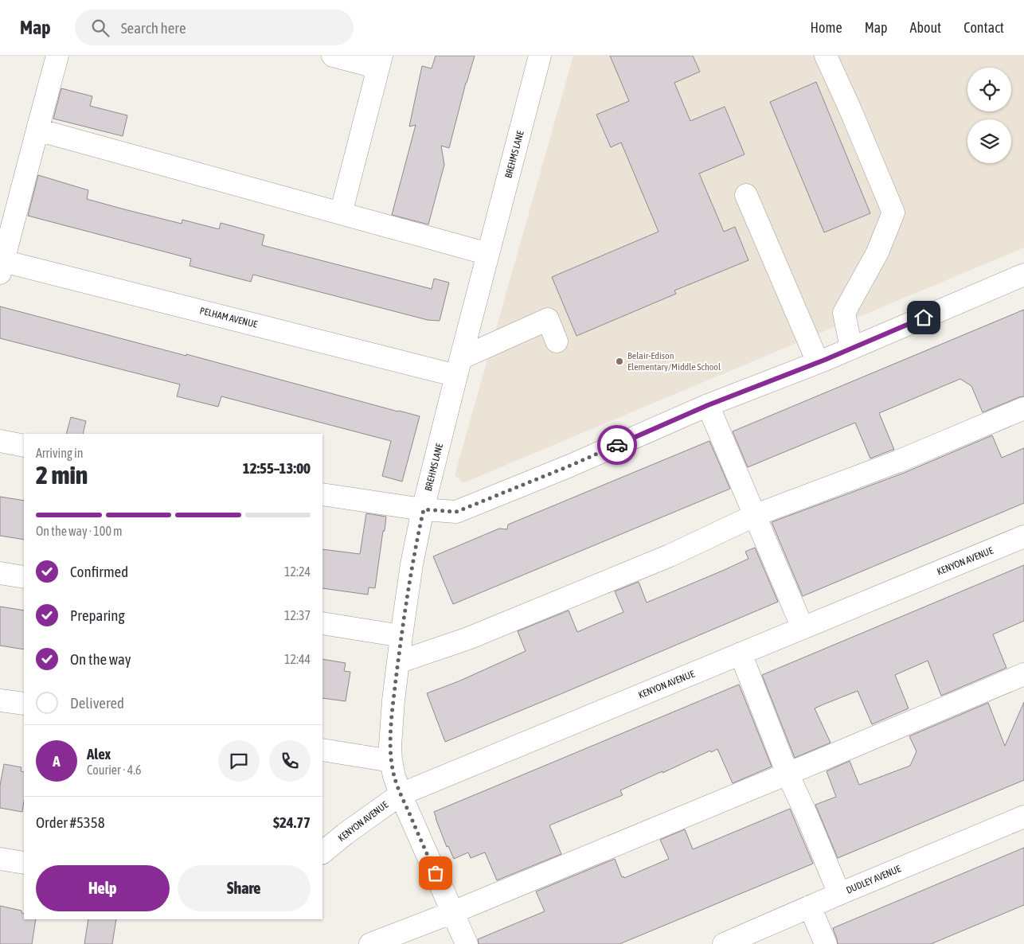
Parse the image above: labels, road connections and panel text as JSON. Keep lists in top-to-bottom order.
{
  "streets": {
    "street": [
      "BREHMS LANE",
      "PELHAM AVENUE",
      "KENYON AVENUE",
      "DUDLEY AVENUE"
    ]
  },
  "crossings": [
    ["BREHMS LANE", "PELHAM AVENUE"],
    ["BREHMS LANE", "KENYON AVENUE"]
  ],
  "places": ["Belair-Edison Elementary/Middle School"],
  "page": {
    "header": "Map",
    "search": "Search here",
    "nav": [
      "Home",
      "Map",
      "About",
      "Contact"
    ],
    "heading": ["2 min", "Arriving in", "12:55–13:00"],
    "panel": [
      "Alex",
      "Courier · 4.6",
      "Order #5358",
      "$24.77"
    ],
    "bar": "On the way · 100 m",
    "list": [
      ["Confirmed", "12:24"],
      ["Preparing", "12:37"],
      ["On the way", "12:44"],
      "Delivered"
    ],
    "round": "A",
    "buttons": ["Help", "Share"]
  }
}
